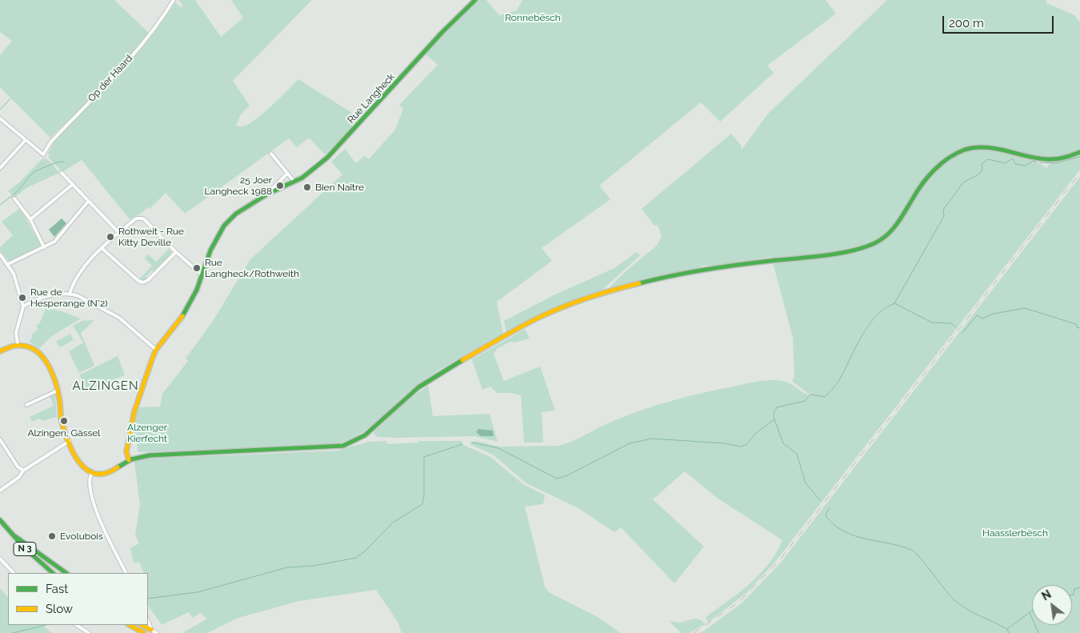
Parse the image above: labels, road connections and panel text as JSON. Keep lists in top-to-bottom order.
{
  "streets": {
    "main road": ["Rue Langheck", "N 3"],
    "street": ["Op der Haard"]
  },
  "districts": ["ALZINGEN"],
  "parks": ["Ronnebësch", "Alzenger Kierfecht", "Haasslerbësch"],
  "places": [
    "25 Joer Langheck 1988",
    "Bien Naître",
    "Rothweit - Rue Kitty Deville",
    "Rue Langheck/Rothweith",
    "Rue de Hesperange (N°2)",
    "Alzingen, Gässel",
    "Evolubois"
  ],
  "legend": ["Fast", "Slow"],
  "scale_bar": "200 m",
  "north": "top left"
}
